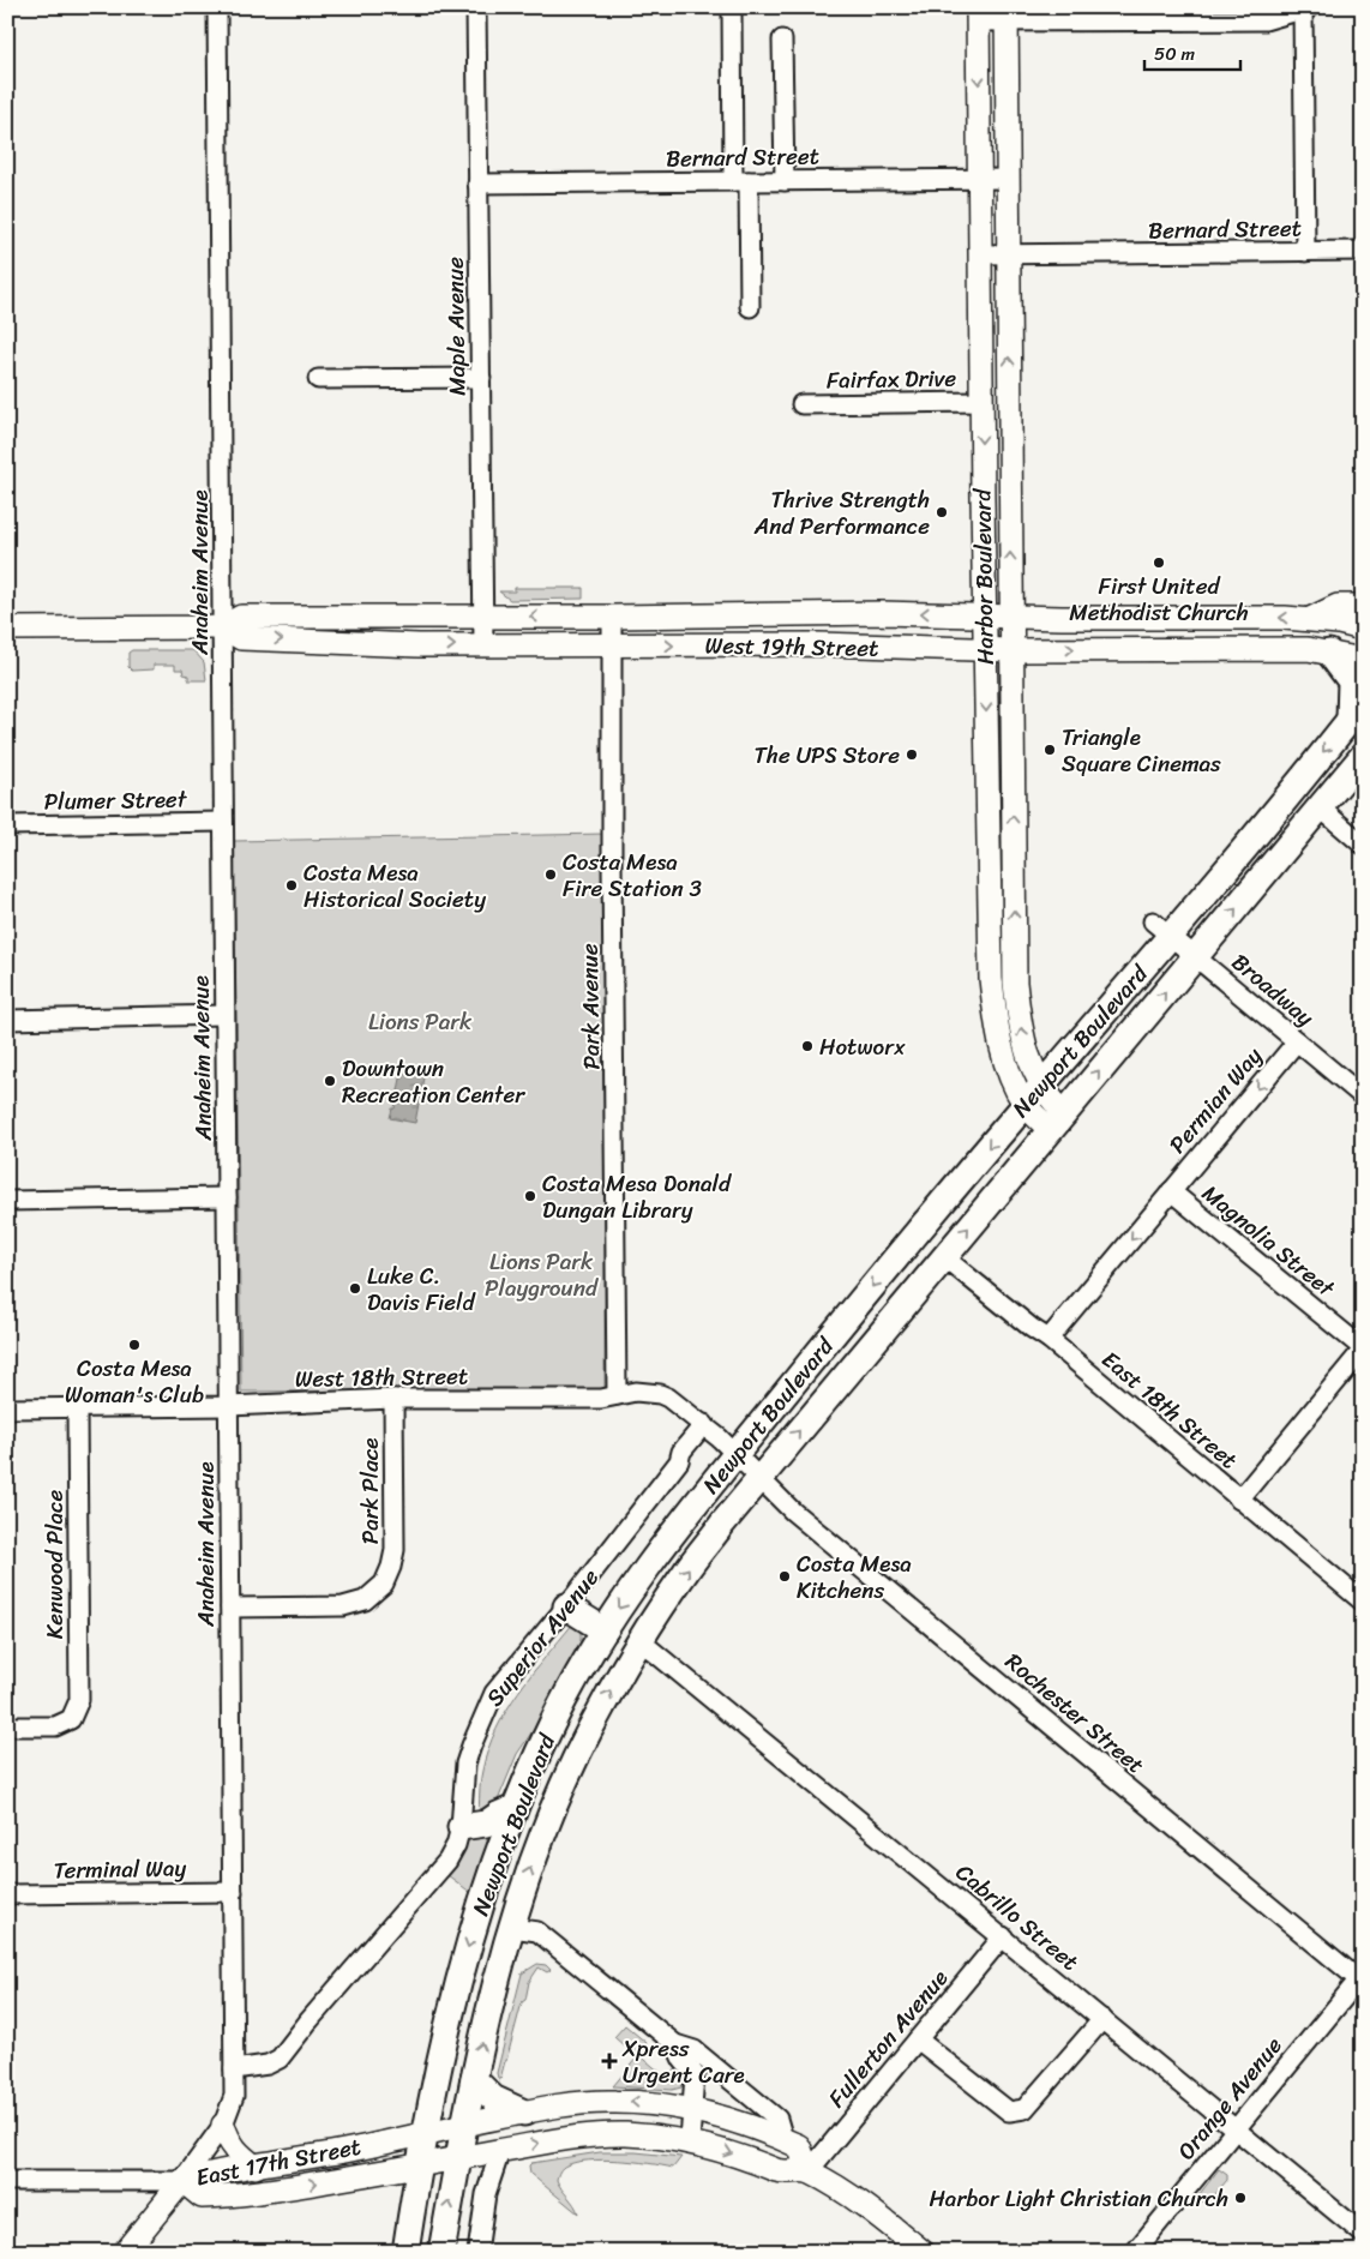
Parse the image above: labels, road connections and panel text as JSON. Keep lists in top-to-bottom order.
{
  "streets": {
    "highway": ["Newport Boulevard"],
    "main road": ["Harbor Boulevard", "West 19th Street", "East 17th Street"],
    "street": [
      "Bernard Street",
      "Maple Avenue",
      "Fairfax Drive",
      "Anaheim Avenue",
      "Plumer Street",
      "Broadway",
      "Park Avenue",
      "Permian Way",
      "Magnolia Street",
      "West 18th Street",
      "East 18th Street",
      "Park Place",
      "Kenwood Place",
      "Superior Avenue",
      "Rochester Street",
      "Terminal Way",
      "Cabrillo Street",
      "Fullerton Avenue",
      "Orange Avenue"
    ]
  },
  "crossings": [
    ["Bernard Street", "Maple Avenue"],
    ["Bernard Street", "Harbor Boulevard"],
    ["Maple Avenue", "West 19th Street"],
    ["Fairfax Drive", "Harbor Boulevard"],
    ["Anaheim Avenue", "West 19th Street"],
    ["Anaheim Avenue", "Plumer Street"],
    ["Anaheim Avenue", "West 18th Street"],
    ["Anaheim Avenue", "Park Place"],
    ["Anaheim Avenue", "Superior Avenue"],
    ["Anaheim Avenue", "Terminal Way"],
    ["Harbor Boulevard", "West 19th Street"],
    ["Harbor Boulevard", "Newport Boulevard"],
    ["West 19th Street", "Park Avenue"],
    ["Broadway", "Newport Boulevard"],
    ["Broadway", "Permian Way"],
    ["Park Avenue", "West 18th Street"],
    ["Newport Boulevard", "West 18th Street"],
    ["Newport Boulevard", "East 18th Street"],
    ["Newport Boulevard", "Rochester Street"],
    ["Newport Boulevard", "Cabrillo Street"],
    ["Newport Boulevard", "East 17th Street"],
    ["Permian Way", "Magnolia Street"],
    ["Permian Way", "East 18th Street"],
    ["West 18th Street", "Park Place"],
    ["West 18th Street", "Kenwood Place"],
    ["West 18th Street", "Superior Avenue"],
    ["West 18th Street", "Rochester Street"],
    ["Rochester Street", "Orange Avenue"],
    ["Cabrillo Street", "Fullerton Avenue"],
    ["Cabrillo Street", "Orange Avenue"],
    ["Fullerton Avenue", "East 17th Street"]
  ],
  "one_way": ["Permian Way"],
  "parks": ["Lions Park", "Lions Park Playground"],
  "places": {
    "other": [
      "Thrive Strength And Performance",
      "First United Methodist Church",
      "Triangle Square Cinemas",
      "The UPS Store",
      "Costa Mesa Fire Station 3",
      "Costa Mesa Historical Society",
      "Hotworx",
      "Downtown Recreation Center",
      "Costa Mesa Donald Dungan Library",
      "Luke C. Davis Field",
      "Costa Mesa Woman's Club",
      "Costa Mesa Kitchens",
      "Harbor Light Christian Church"
    ],
    "health": ["Xpress Urgent Care"]
  },
  "scale_bar": "50 m"
}
